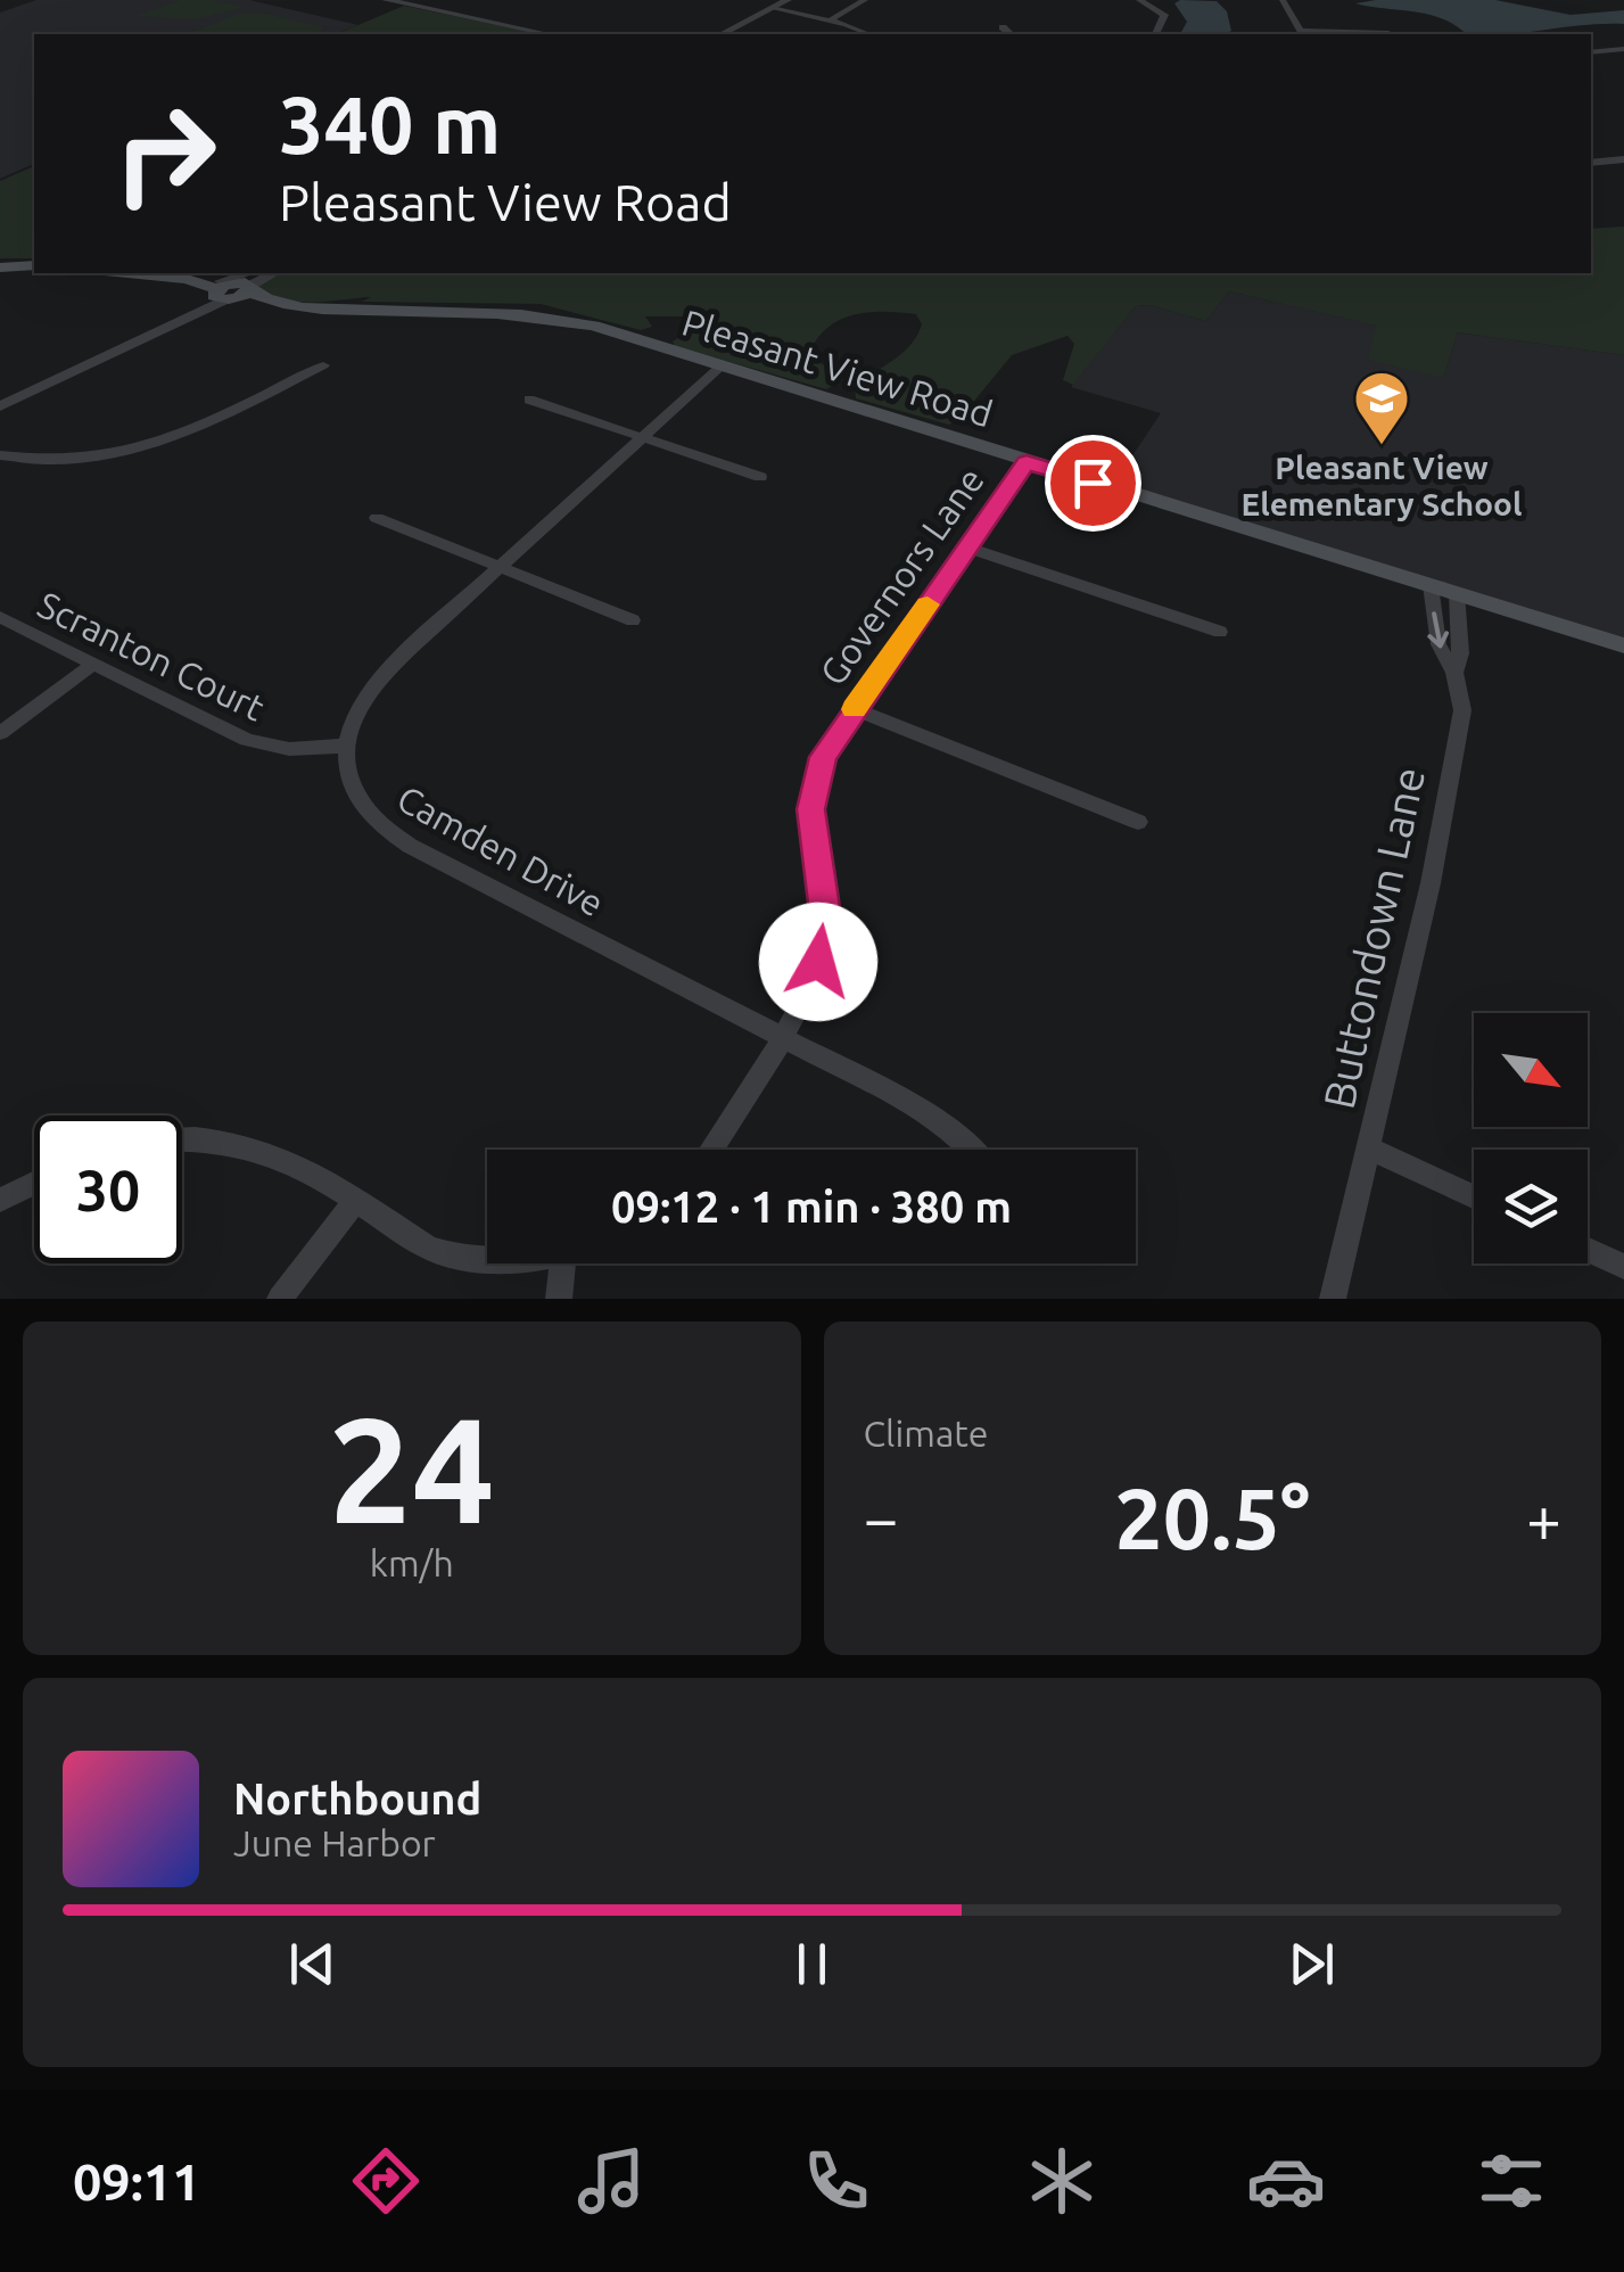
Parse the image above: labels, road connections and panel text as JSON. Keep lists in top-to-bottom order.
{
  "streets": {
    "main road": ["Pleasant View Road"],
    "street": [
      "Governors Lane",
      "Scranton Court",
      "Camden Drive",
      "Buttondown Lane"
    ]
  },
  "crossings": [
    ["Pleasant View Road", "Governors Lane"],
    ["Pleasant View Road", "Buttondown Lane"],
    ["Governors Lane", "Camden Drive"],
    ["Scranton Court", "Camden Drive"]
  ],
  "places": {
    "school or university": ["Pleasant View Elementary School"]
  },
  "north": "bottom right",
  "page": {
    "turn": ["340 m", "Pleasant View Road"],
    "limit": "30",
    "trip": "09:12 · 1 min · 380 m",
    "tile": [
      ["24", "km/h"],
      "Climate"
    ],
    "heat": ["−", "20.5°", "+"],
    "song": ["Northbound", "June Harbor"],
    "tabs": "09:11"
  }
}
